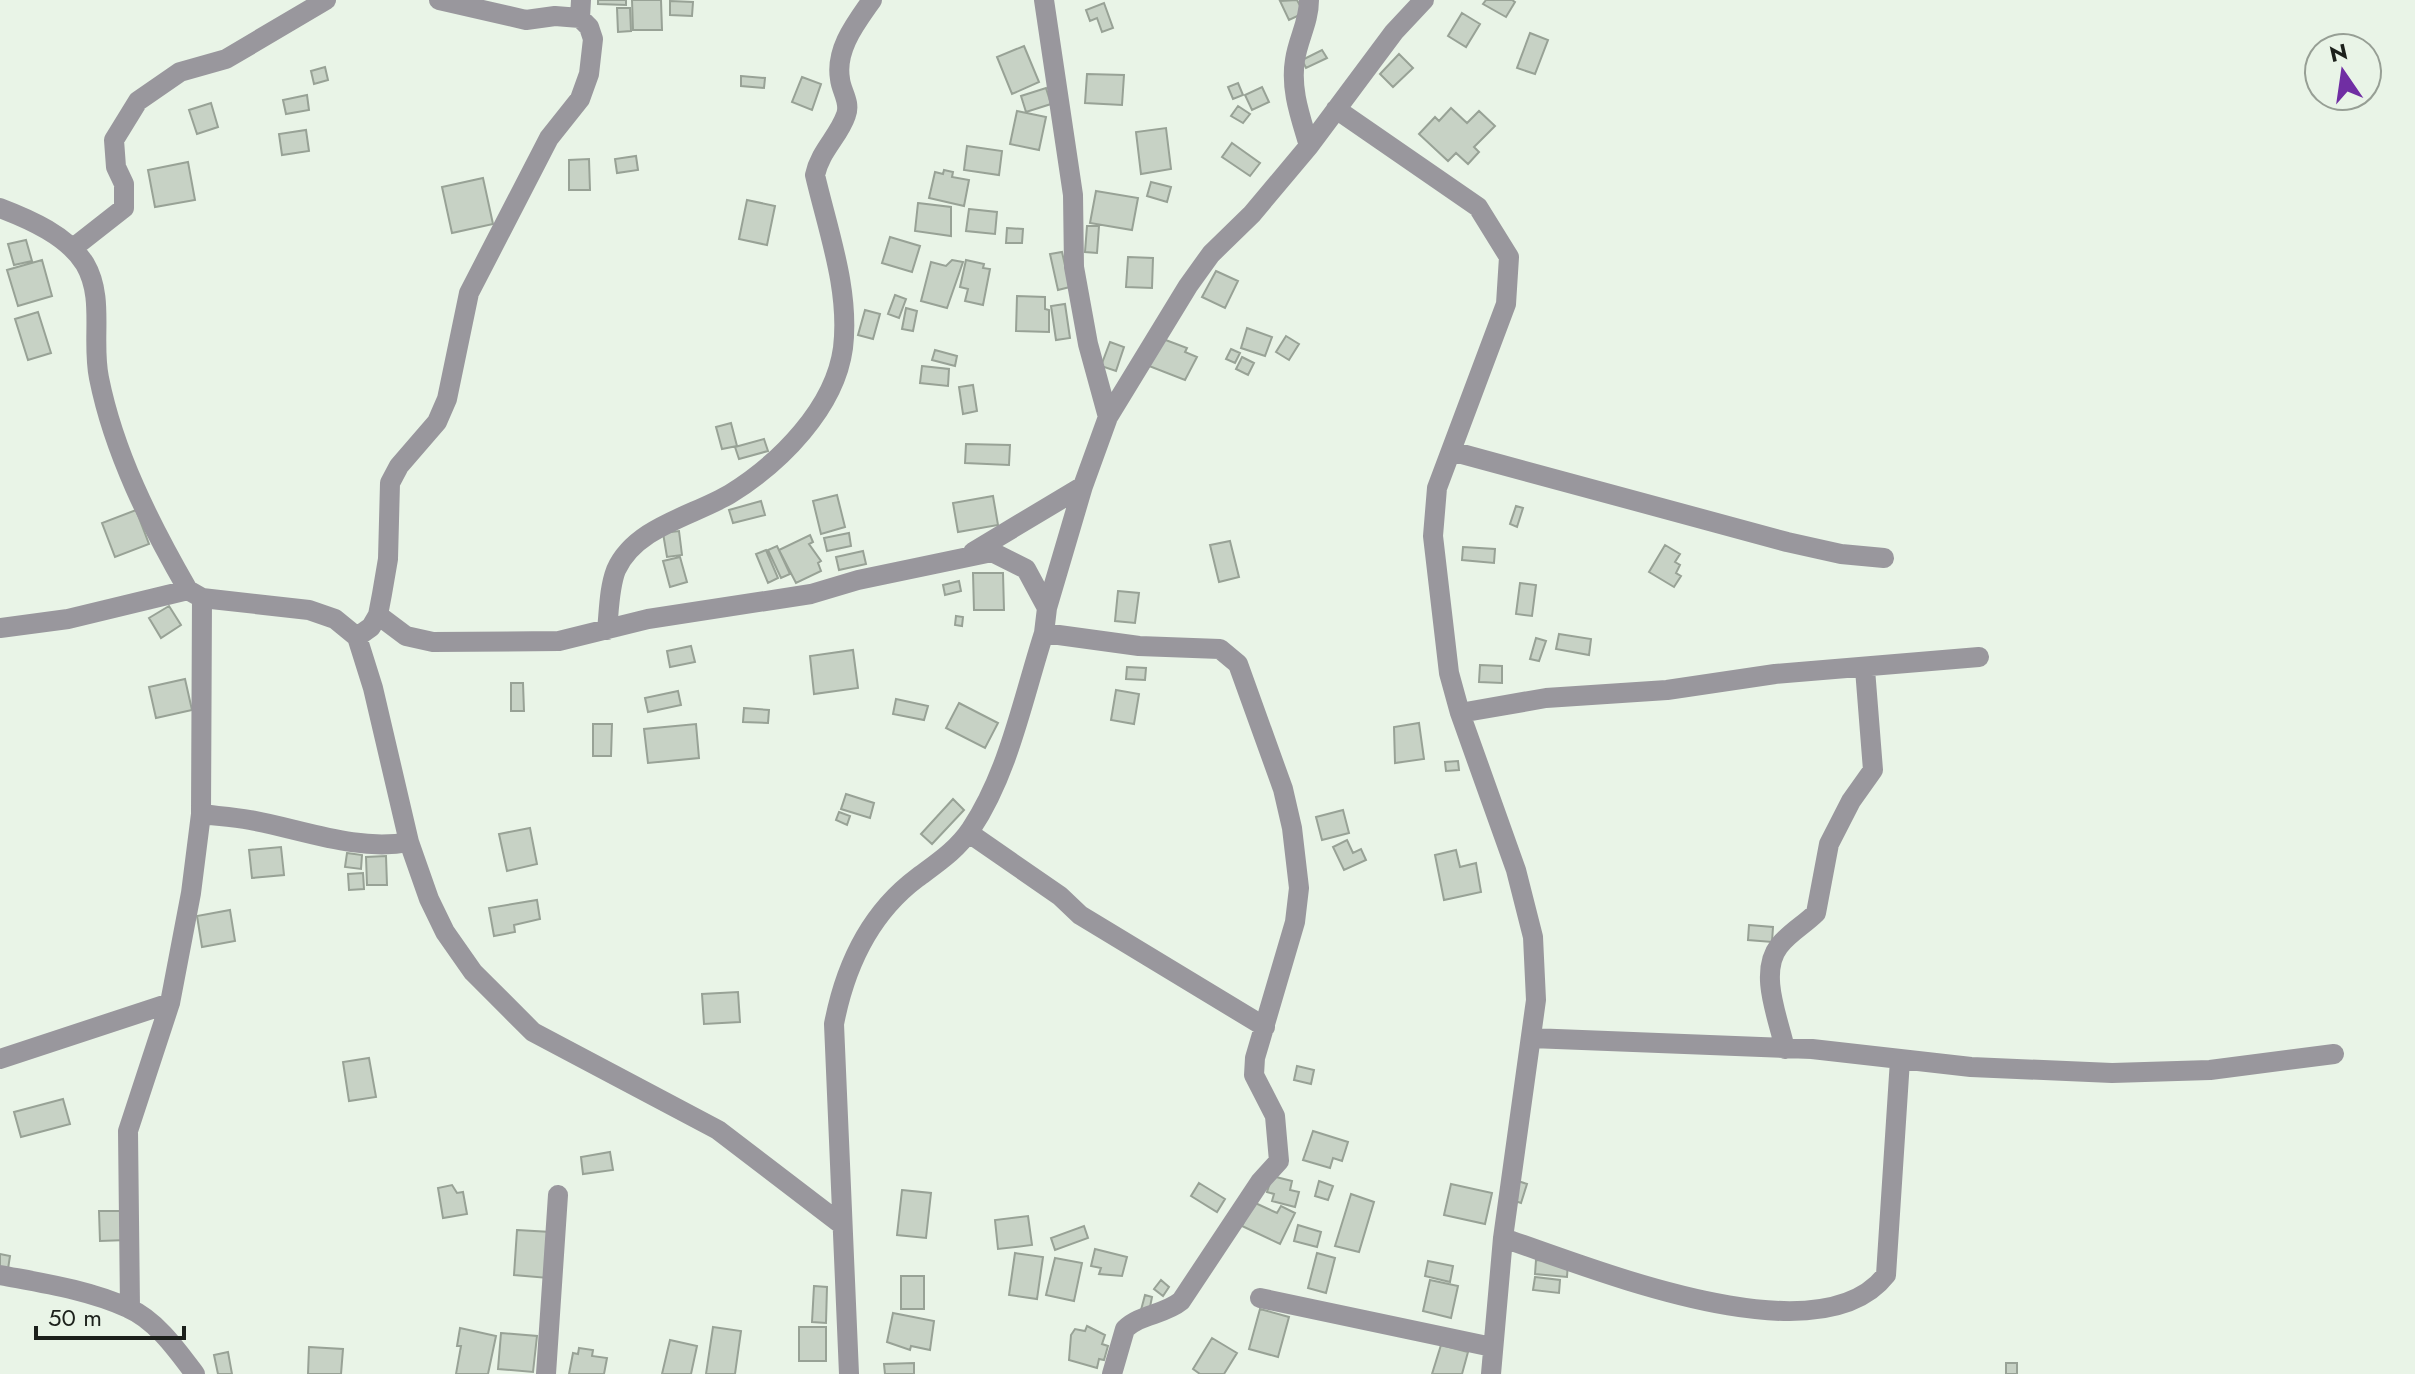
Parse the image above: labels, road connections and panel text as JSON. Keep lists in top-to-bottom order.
{
  "scale_bar": "50 m",
  "north": "top"
}
